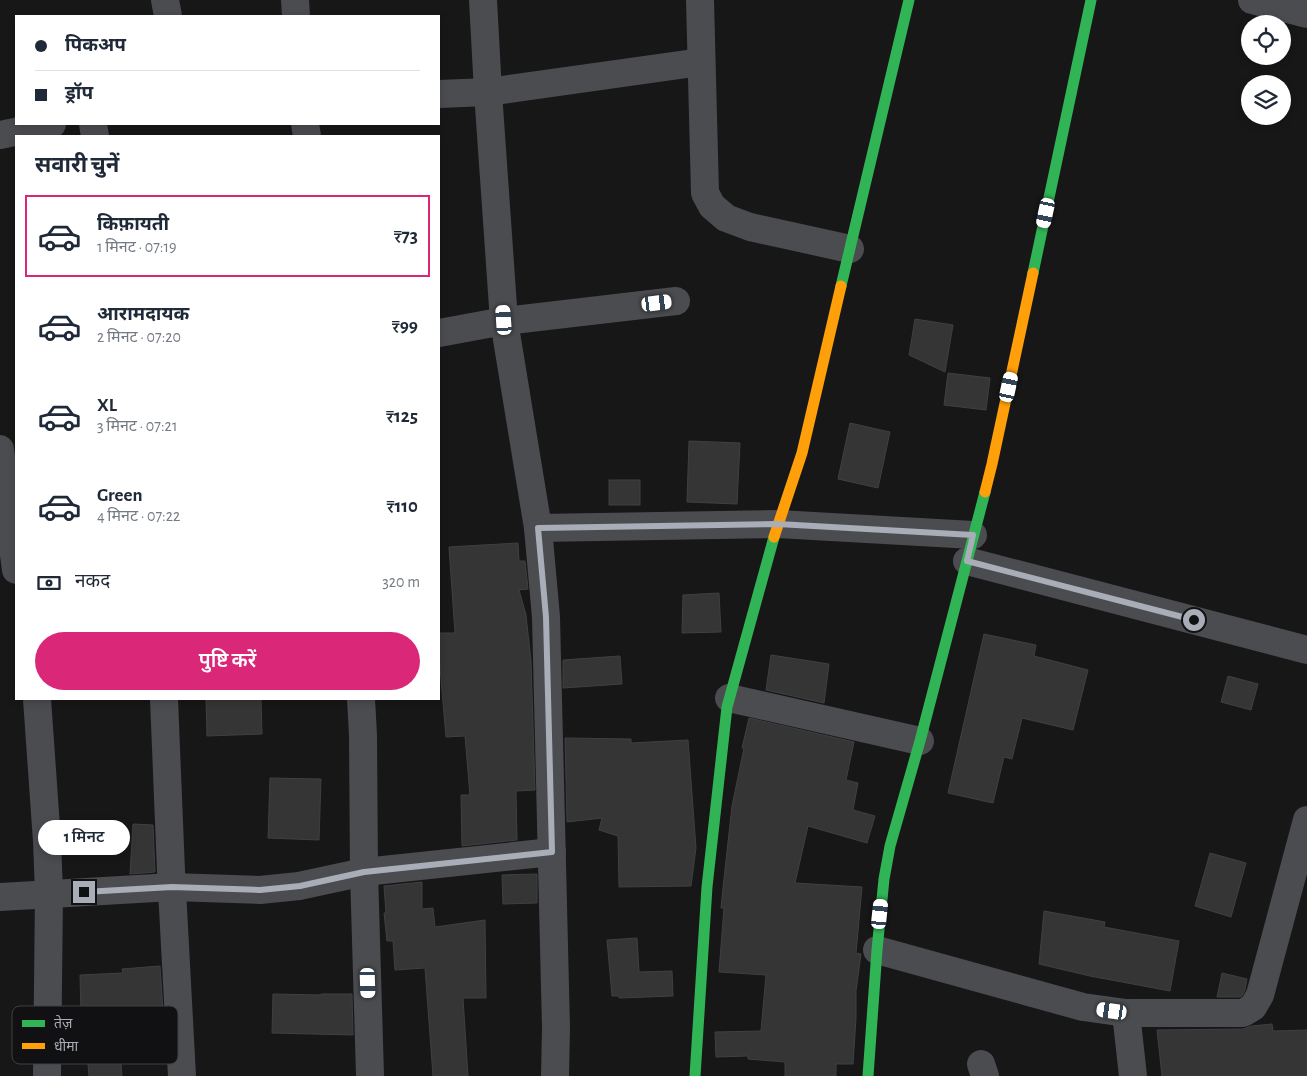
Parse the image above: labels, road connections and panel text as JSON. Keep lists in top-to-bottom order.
{
  "legend": ["तेज़", "धीमा"],
  "page": {
    "banner": ["पिकअप", "ड्रॉप"],
    "heading": "सवारी चुनें",
    "list": [
      {
        "name": "किफ़ायती",
        "note": "1 मिनट · 07:19",
        "value": "₹73"
      },
      {
        "name": "आरामदायक",
        "note": "2 मिनट · 07:20",
        "value": "₹99"
      },
      {
        "name": "XL",
        "note": "3 मिनट · 07:21",
        "value": "₹125"
      },
      {
        "name": "Green",
        "note": "4 मिनट · 07:22",
        "value": "₹110"
      }
    ],
    "pay": ["नकद", "320 m"],
    "buttons": "पुष्टि करें",
    "bubble": "1 मिनट"
  }
}
